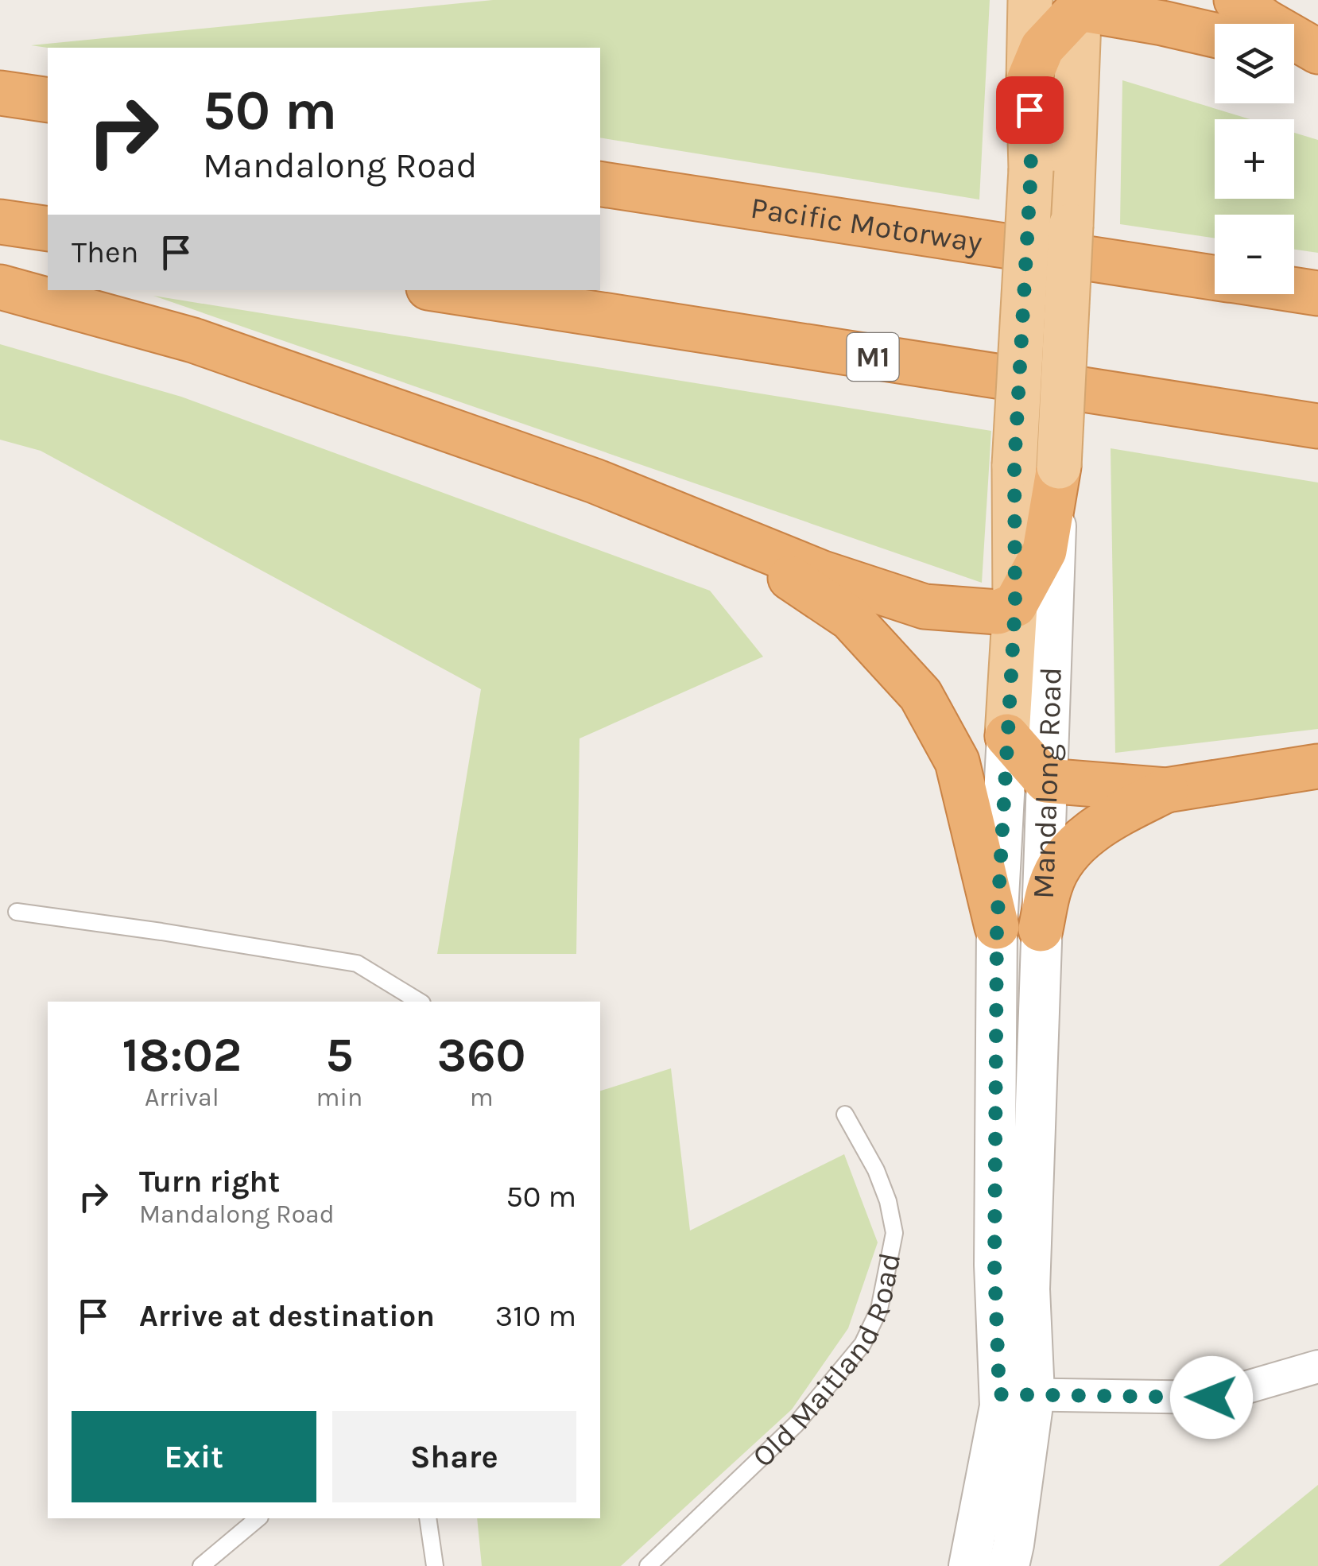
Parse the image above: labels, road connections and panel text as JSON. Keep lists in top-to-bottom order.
{
  "streets": {
    "highway": ["Pacific Motorway", "M1"],
    "main road": ["Mandalong Road"],
    "lane": ["Old Maitland Road"]
  },
  "page": {
    "map_buttons": ["+", "−"],
    "turn": ["50 m", "Mandalong Road"],
    "then": "Then",
    "eta": [
      "18:02",
      "Arrival",
      "5",
      "min",
      "360",
      "m"
    ],
    "list": [
      {
        "name": "Turn right",
        "note": "Mandalong Road",
        "value": "50 m"
      },
      {
        "name": "Arrive at destination",
        "value": "310 m"
      }
    ],
    "buttons": ["Exit", "Share"]
  }
}
